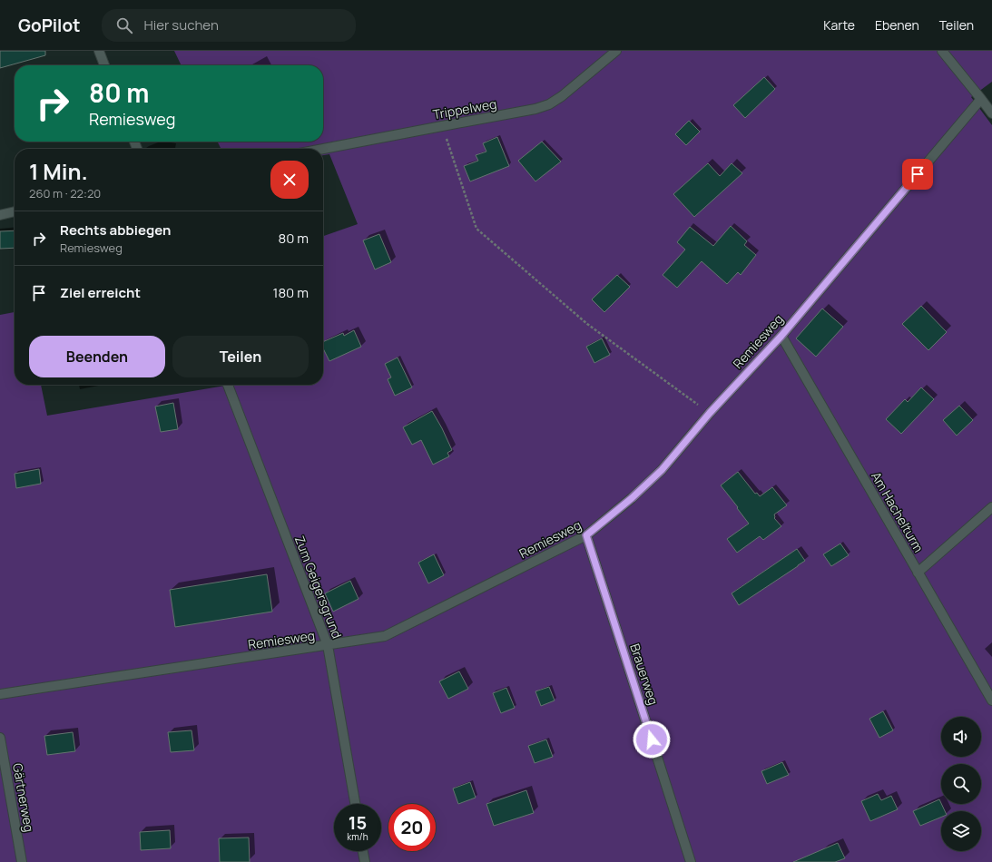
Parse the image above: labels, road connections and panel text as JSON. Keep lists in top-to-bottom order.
{
  "streets": {
    "lane": [
      "Trippelweg",
      "Remiesweg",
      "Am Hachelturm",
      "Zum Geigersgrund",
      "Brauerweg",
      "Gärtnerweg"
    ]
  },
  "crossings": [
    ["Remiesweg", "Am Hachelturm"],
    ["Remiesweg", "Zum Geigersgrund"],
    ["Remiesweg", "Brauerweg"]
  ],
  "page": {
    "header": "GoPilot",
    "search": "Hier suchen",
    "nav": ["Karte", "Ebenen", "Teilen"],
    "turn": ["80 m", "Remiesweg"],
    "heading": ["1 Min.", "260 m · 22:20"],
    "list": [
      {
        "name": "Rechts abbiegen",
        "note": "Remiesweg",
        "value": "80 m"
      },
      {
        "name": "Ziel erreicht",
        "value": "180 m"
      }
    ],
    "buttons": ["Beenden", "Teilen"],
    "speed": "15 km/h",
    "limit": "20"
  }
}
